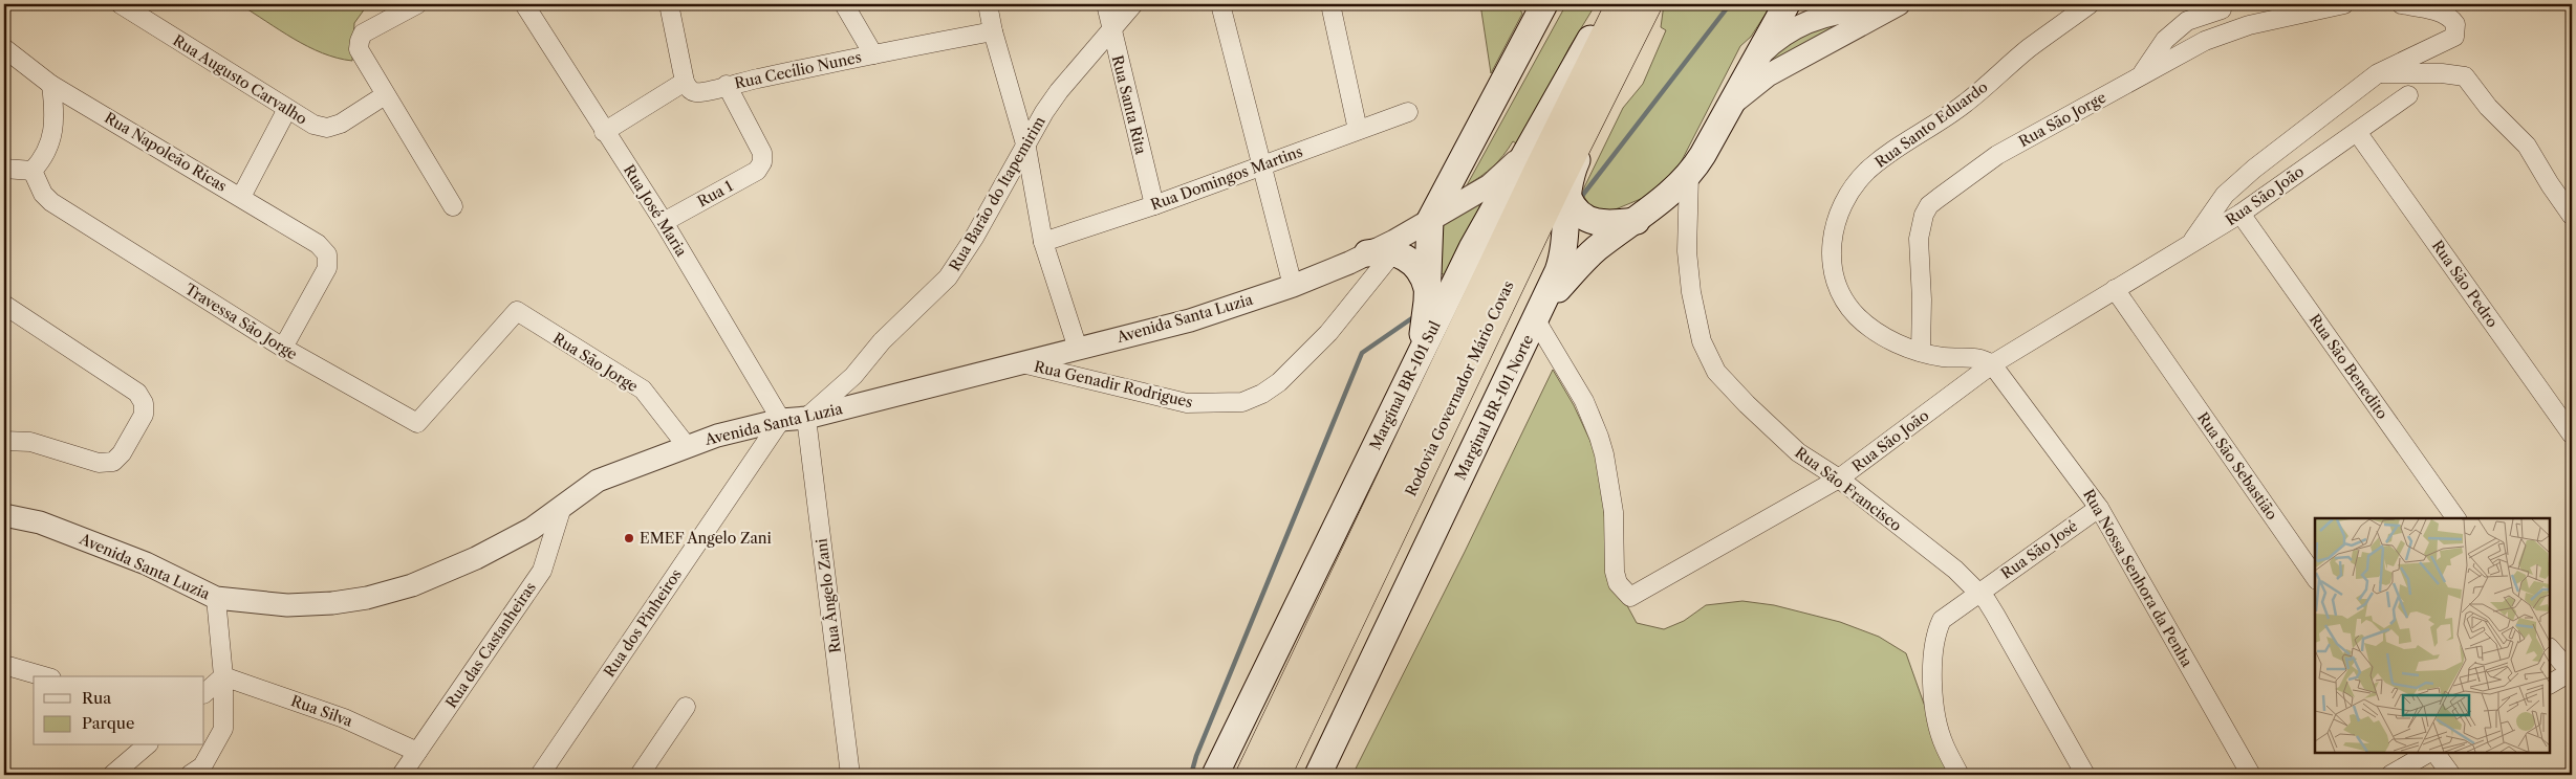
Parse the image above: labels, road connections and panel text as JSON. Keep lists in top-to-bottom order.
{
  "streets": {
    "highway": ["Rodovia Governador Mário Covas"],
    "main road": ["Marginal BR-101 Sul", "Marginal BR-101 Norte"],
    "street": [
      "Rua Cecílio Nunes",
      "Rua Augusto Carvalho",
      "Rua Santa Rita",
      "Rua São Jorge",
      "Rua Santo Eduardo",
      "Rua Napoleão Ricas",
      "Rua Domingos Martins",
      "Rua 1",
      "Rua Barão do Itapemirim",
      "Rua São João",
      "Rua José Maria",
      "Rua São Pedro",
      "Avenida Santa Luzia",
      "Travessa São Jorge",
      "Rua São Benedito",
      "Rua Genadir Rodrigues",
      "Rua São Sebastião",
      "Rua São Francisco",
      "Rua São José",
      "Rua Nossa Senhora da Penha",
      "Rua Ângelo Zani",
      "Rua dos Pinheiros",
      "Rua das Castanheiras",
      "Rua Silva"
    ]
  },
  "crossings": [
    ["Rua Cecílio Nunes", "Rua 1"],
    ["Rua Santa Rita", "Rua Domingos Martins"],
    ["Rua Santa Rita", "Rua Barão do Itapemirim"],
    ["Rua São Jorge", "Rua Santo Eduardo"],
    ["Rua São Jorge", "Avenida Santa Luzia"],
    ["Rua São Jorge", "Travessa São Jorge"],
    ["Rua Santo Eduardo", "Rua São João"],
    ["Rua Santo Eduardo", "Rua Nossa Senhora da Penha"],
    ["Rua Napoleão Ricas", "Travessa São Jorge"],
    ["Rua 1", "Rua José Maria"],
    ["Rua Barão do Itapemirim", "Avenida Santa Luzia"],
    ["Rua Barão do Itapemirim", "Rua Ângelo Zani"],
    ["Rua São João", "Rua São Pedro"],
    ["Rua São João", "Rua São Benedito"],
    ["Rua São João", "Marginal BR-101 Norte"],
    ["Rua São João", "Rua São Sebastião"],
    ["Rua São João", "Rua São Francisco"],
    ["Rua São João", "Rua Nossa Senhora da Penha"],
    ["Rua José Maria", "Avenida Santa Luzia"],
    ["Rua José Maria", "Rua dos Pinheiros"],
    ["Avenida Santa Luzia", "Rua Genadir Rodrigues"],
    ["Avenida Santa Luzia", "Marginal BR-101 Sul"],
    ["Avenida Santa Luzia", "Rua Ângelo Zani"],
    ["Avenida Santa Luzia", "Rua dos Pinheiros"],
    ["Avenida Santa Luzia", "Rua das Castanheiras"],
    ["Rodovia Governador Mário Covas", "Marginal BR-101 Norte"],
    ["Rua São Francisco", "Rua São José"],
    ["Rua São José", "Rua Nossa Senhora da Penha"],
    ["Rua das Castanheiras", "Rua Silva"]
  ],
  "places": ["EMEF Angelo Zani"],
  "legend": ["Rua", "Parque"]
}
